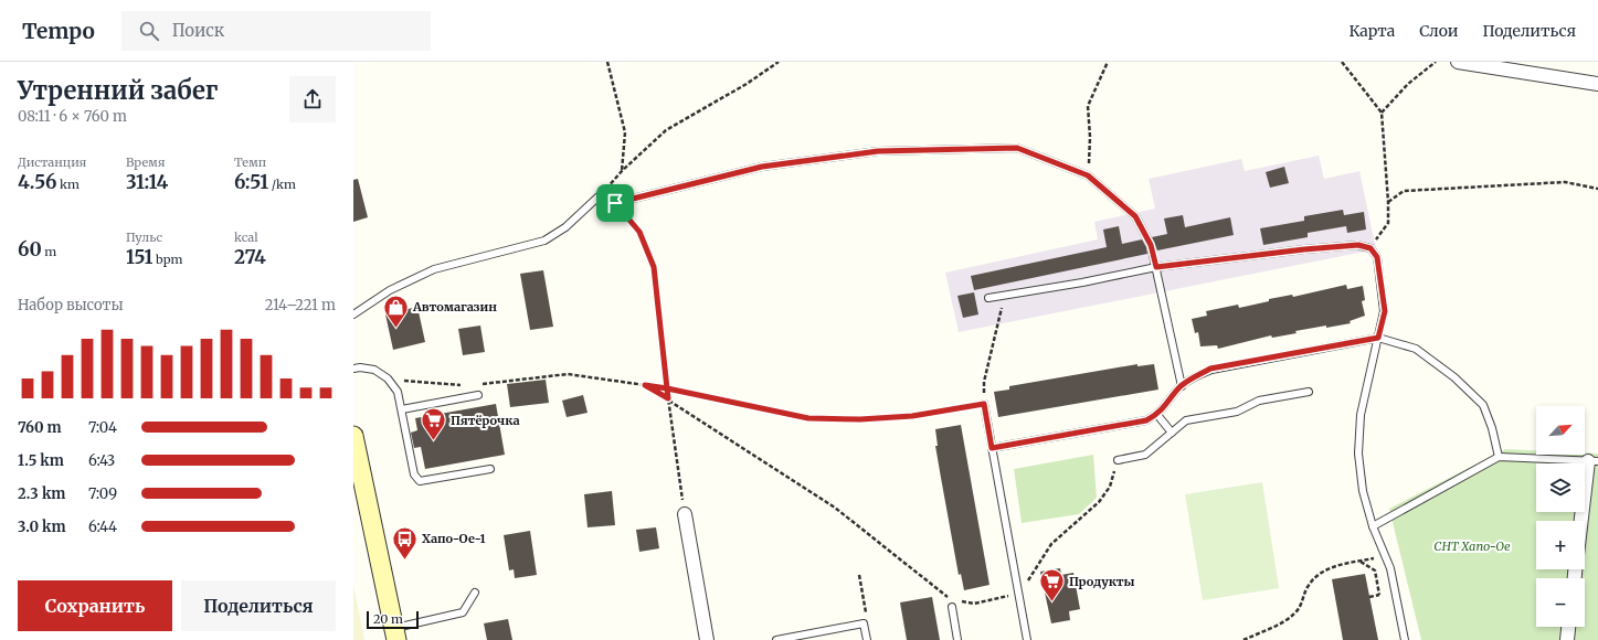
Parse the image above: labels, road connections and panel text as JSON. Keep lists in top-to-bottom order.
{
  "parks": ["СНТ Хапо-Ое"],
  "places": {
    "shop": ["Автомагазин"],
    "supermarket": ["Пятёрочка", "Продукты"],
    "bus stop": ["Хапо-Ое-1"]
  },
  "scale_bar": "20 m",
  "north": "top right",
  "page": {
    "header": "Tempo",
    "search": "Поиск",
    "nav": ["Карта", "Слои", "Поделиться"],
    "heading": ["Утренний забег", "08:11 · 6 × 760 m"],
    "stats": [
      ["Дистанция", "4.56 km"],
      ["Время", "31:14"],
      ["Темп", "6:51 /km"],
      ["60 m"],
      ["Пульс", "151 bpm"],
      ["kcal", "274"]
    ],
    "chart": ["Набор высоты", "214–221 m"],
    "map_buttons": ["+", "−"],
    "list": [
      {
        "name": "760 m",
        "note": "7:04"
      },
      {
        "name": "1.5 km",
        "note": "6:43"
      },
      {
        "name": "2.3 km",
        "note": "7:09"
      },
      {
        "name": "3.0 km",
        "note": "6:44"
      }
    ],
    "buttons": ["Сохранить", "Поделиться"],
    "scale": "20 m"
  }
}
